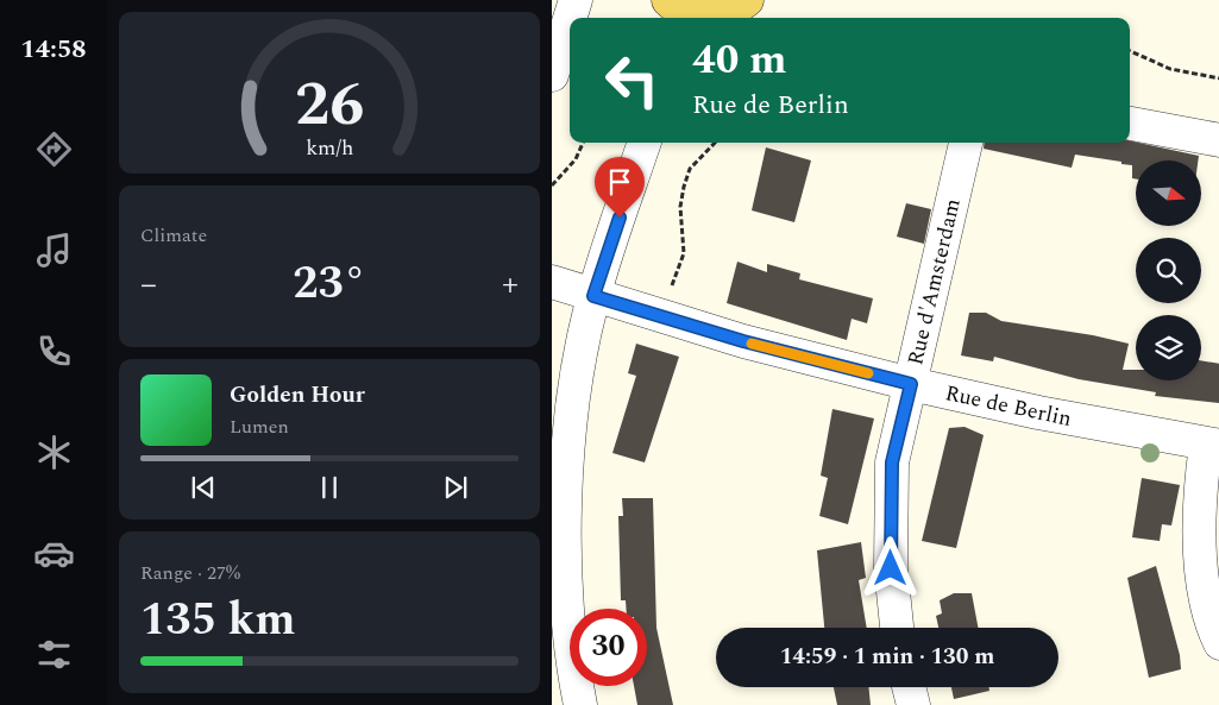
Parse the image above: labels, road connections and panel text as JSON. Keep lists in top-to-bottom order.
{
  "streets": {
    "street": ["Rue d'Amsterdam", "Rue de Berlin"]
  },
  "crossings": [
    ["Rue d'Amsterdam", "Rue de Berlin"]
  ],
  "north": "right",
  "page": {
    "tabs": "14:58",
    "turn": ["40 m", "Rue de Berlin"],
    "tile": [
      "Climate",
      ["Range · 27%", "135 km"]
    ],
    "heat": ["−", "23°", "+"],
    "song": ["Golden Hour", "Lumen"],
    "limit": "30",
    "trip": "14:59 · 1 min · 130 m",
    "gauge": ["26", "km/h"]
  }
}
